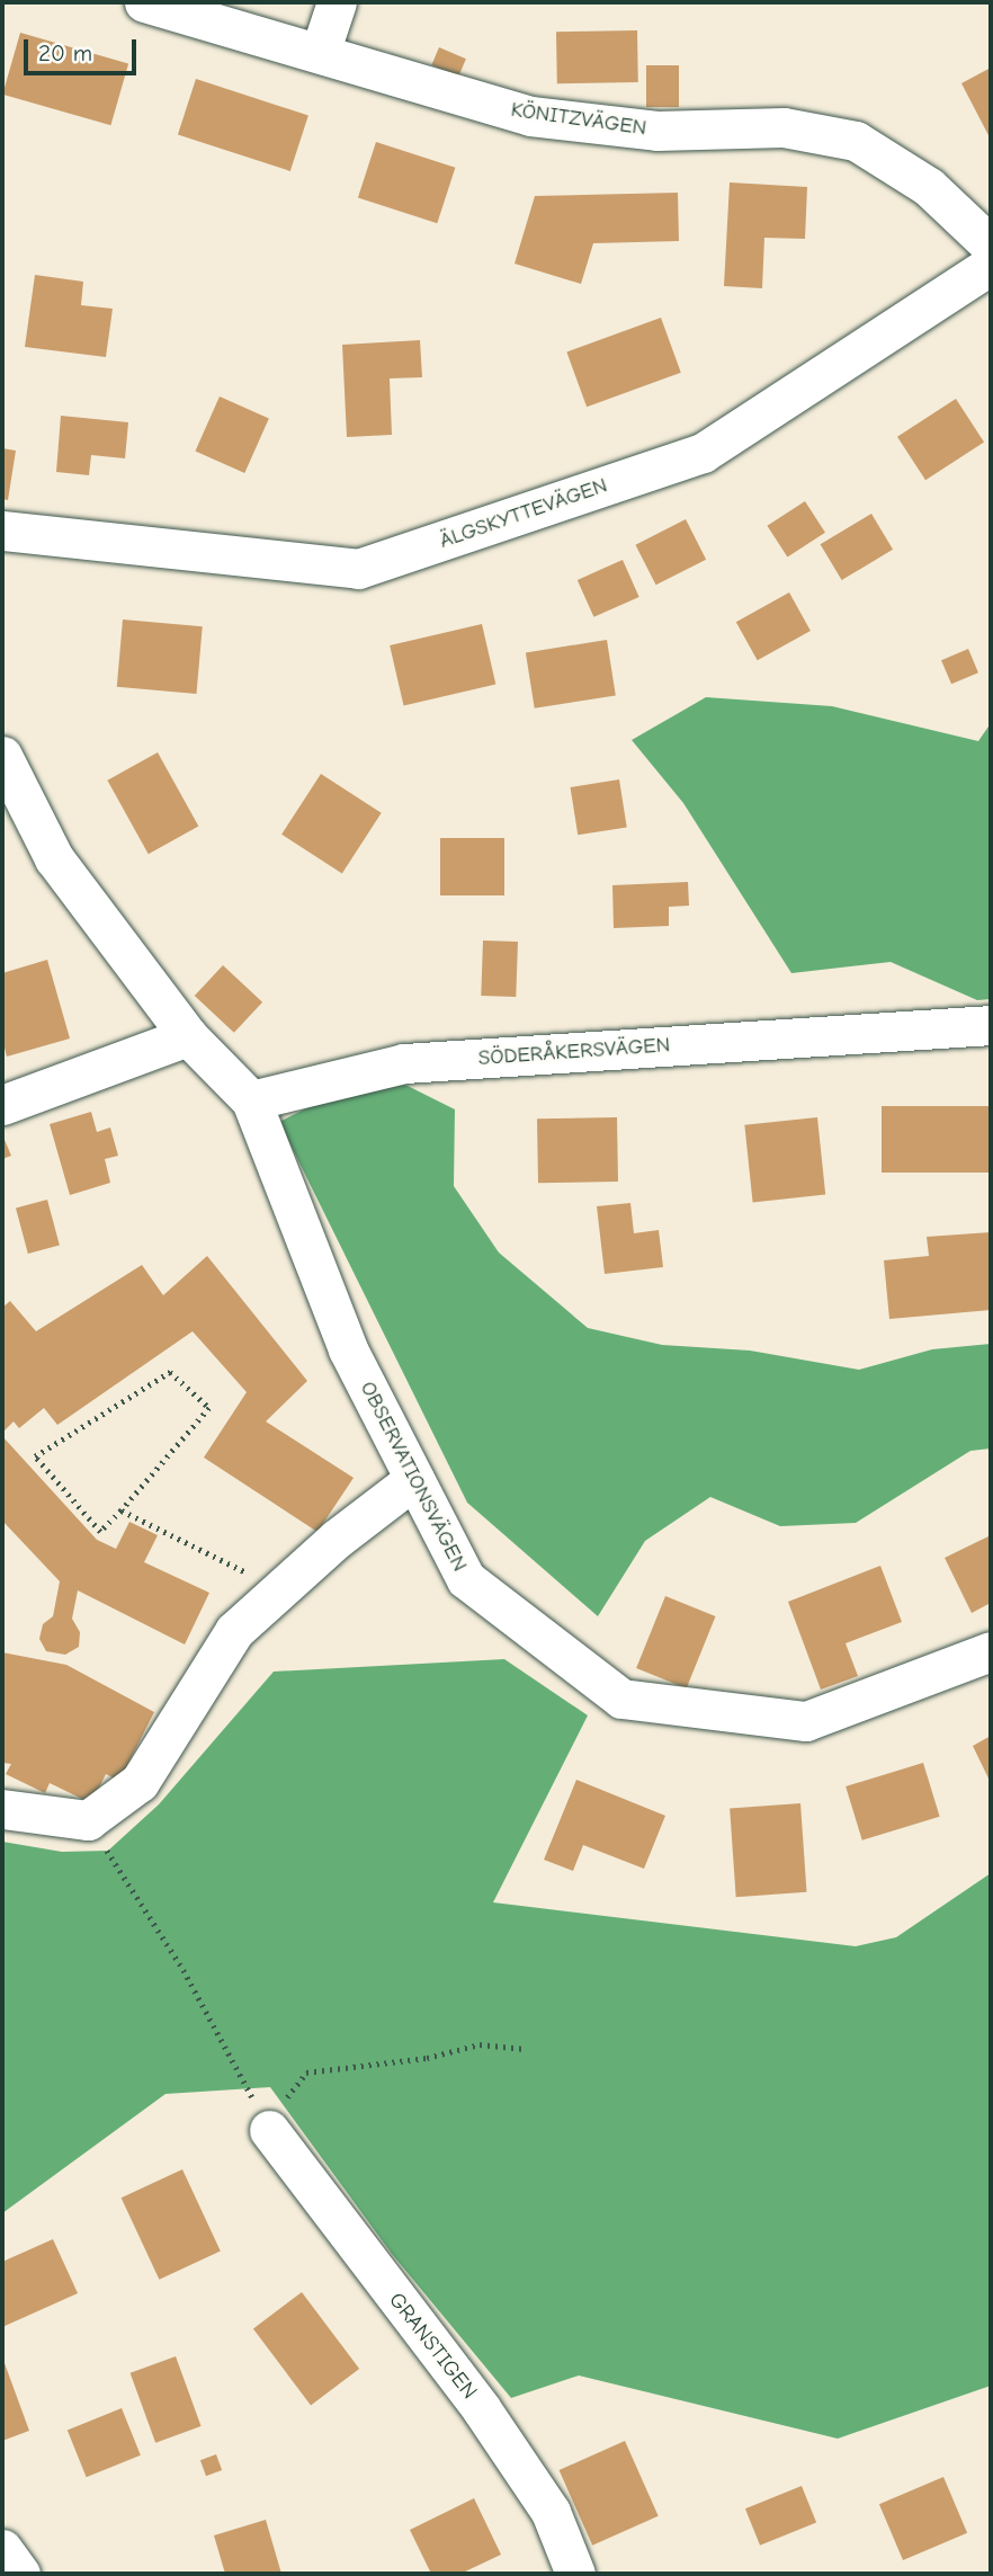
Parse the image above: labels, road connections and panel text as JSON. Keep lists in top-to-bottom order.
{
  "streets": {
    "street": [
      "KÖNITZVÄGEN",
      "ÄLGSKYTTEVÄGEN",
      "SÖDERÅKERSVÄGEN",
      "OBSERVATIONSVÄGEN",
      "GRANSTIGEN"
    ]
  },
  "crossings": [
    ["SÖDERÅKERSVÄGEN", "OBSERVATIONSVÄGEN"]
  ],
  "scale_bar": "20 m"
}
